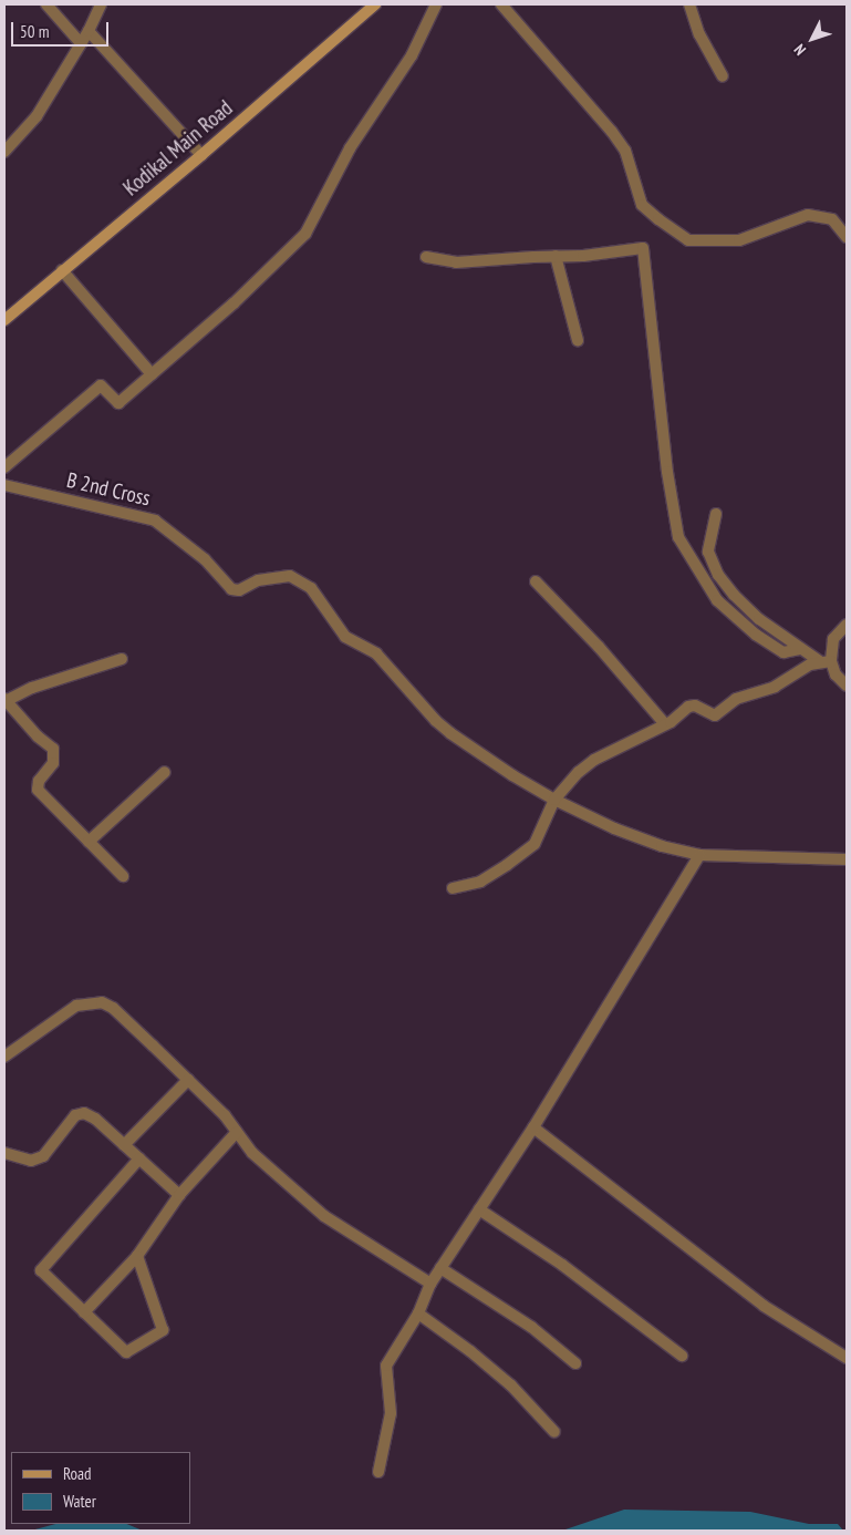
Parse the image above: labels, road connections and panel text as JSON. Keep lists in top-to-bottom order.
{
  "streets": {
    "street": ["Kodikal Main Road", "B 2nd Cross"]
  },
  "legend": ["Road", "Water"],
  "scale_bar": "50 m",
  "north": "bottom left"
}
